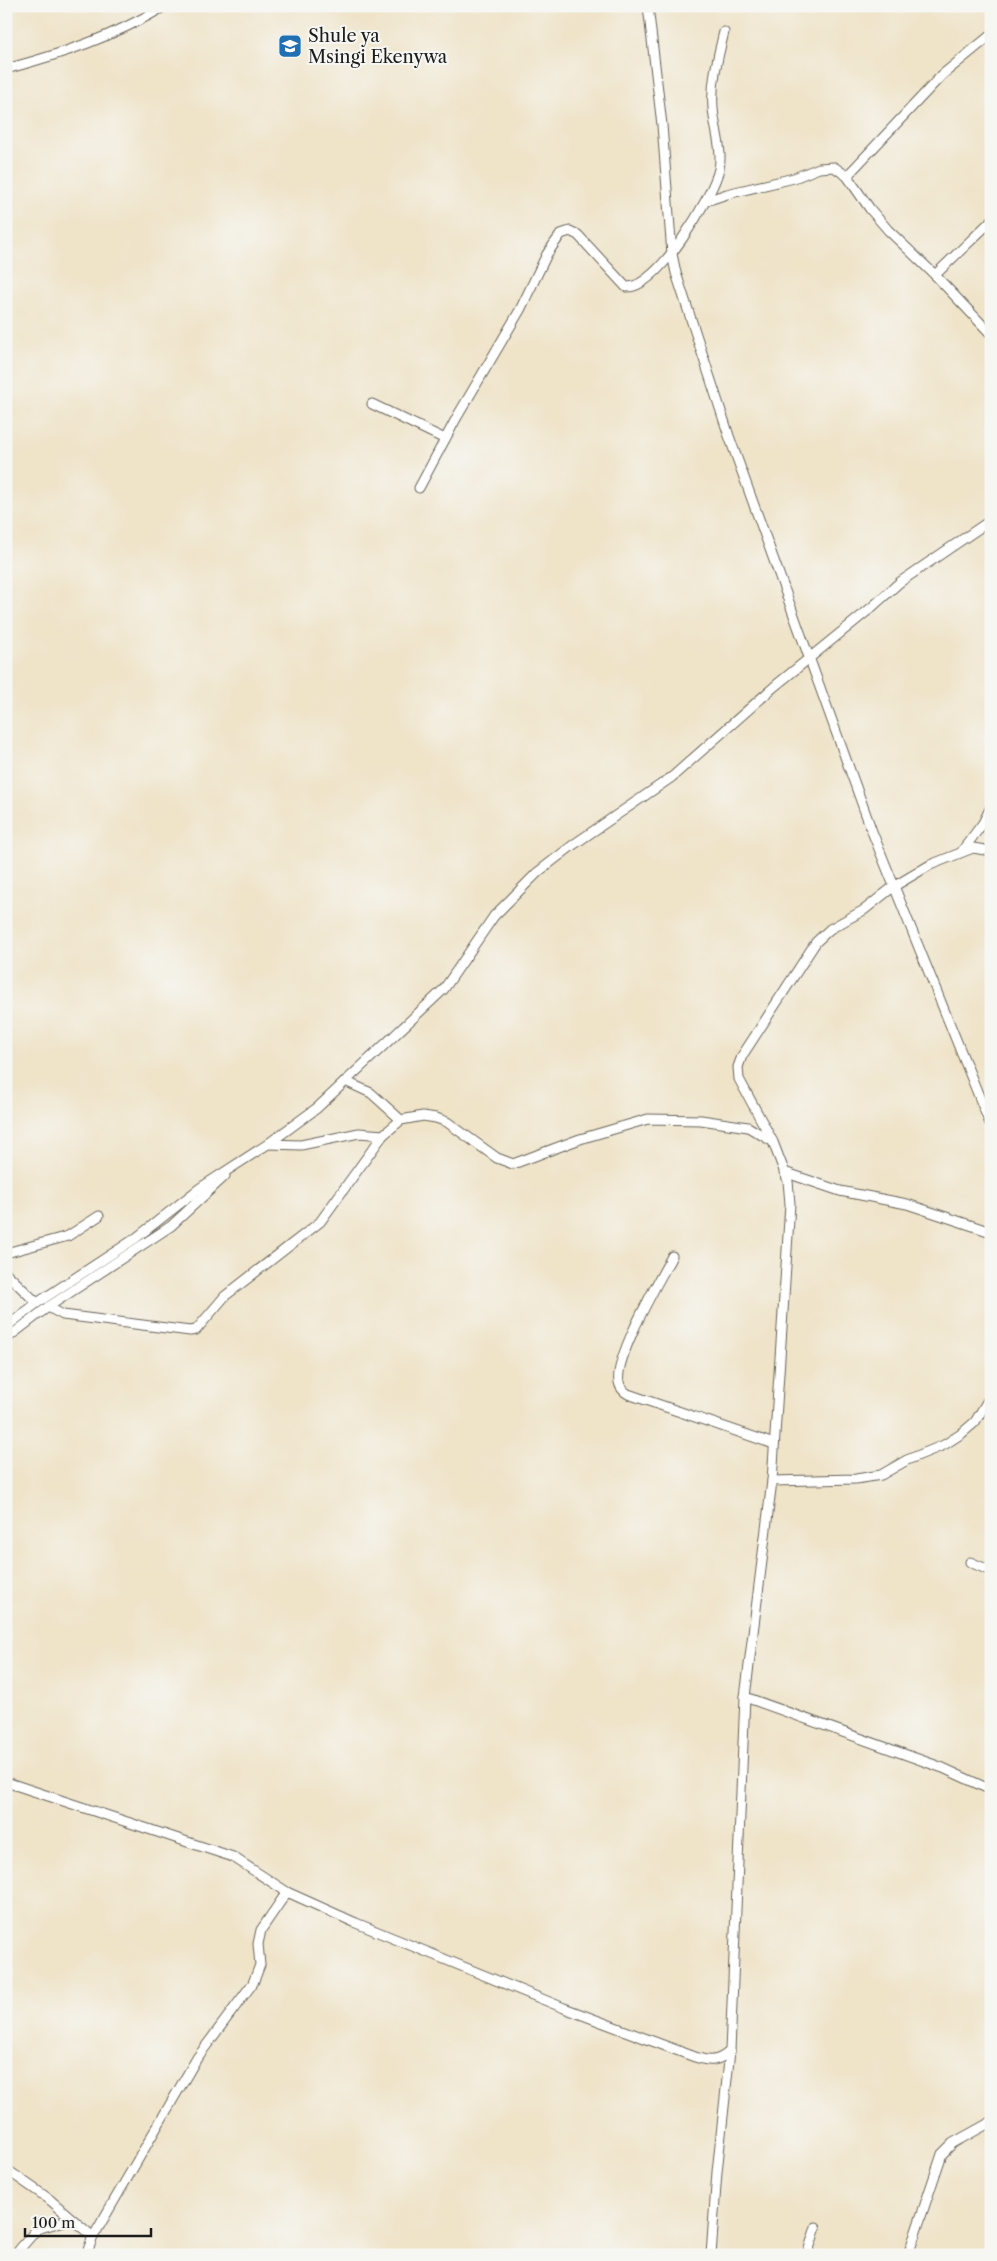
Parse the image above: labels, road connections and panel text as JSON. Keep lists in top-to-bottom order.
{
  "places": {
    "school or university": ["Shule ya Msingi Ekenywa"]
  },
  "scale_bar": "100 m"
}
